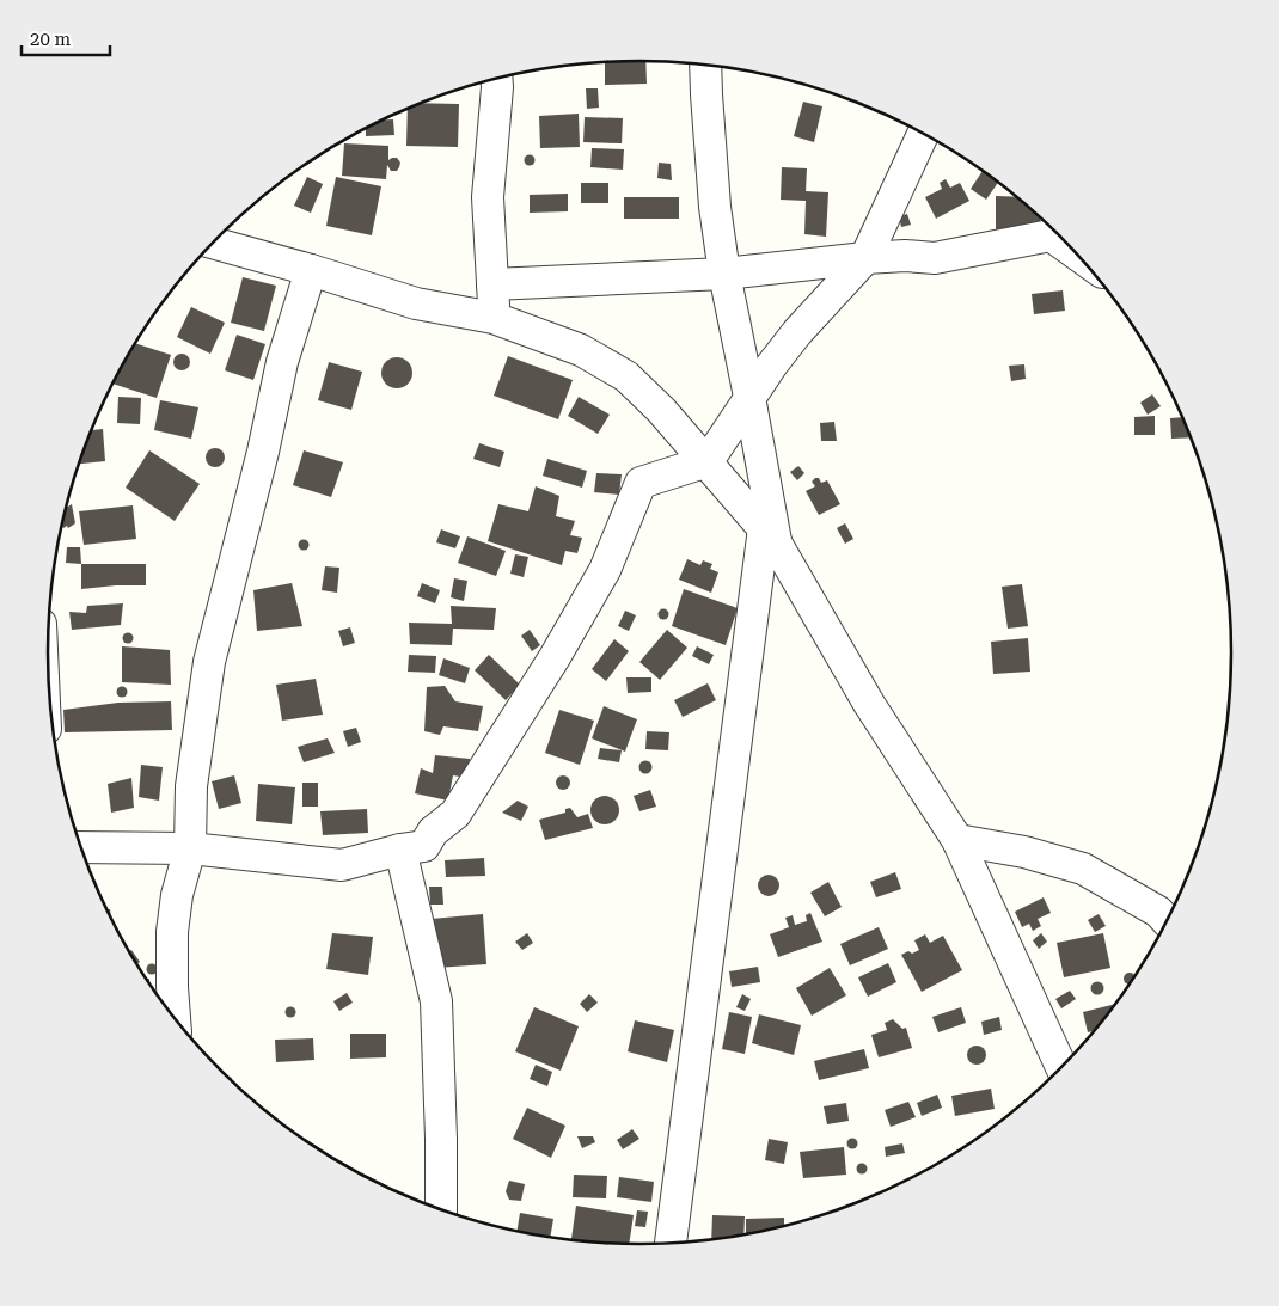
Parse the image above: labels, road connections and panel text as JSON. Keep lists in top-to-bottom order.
{
  "scale_bar": "20 m"
}
